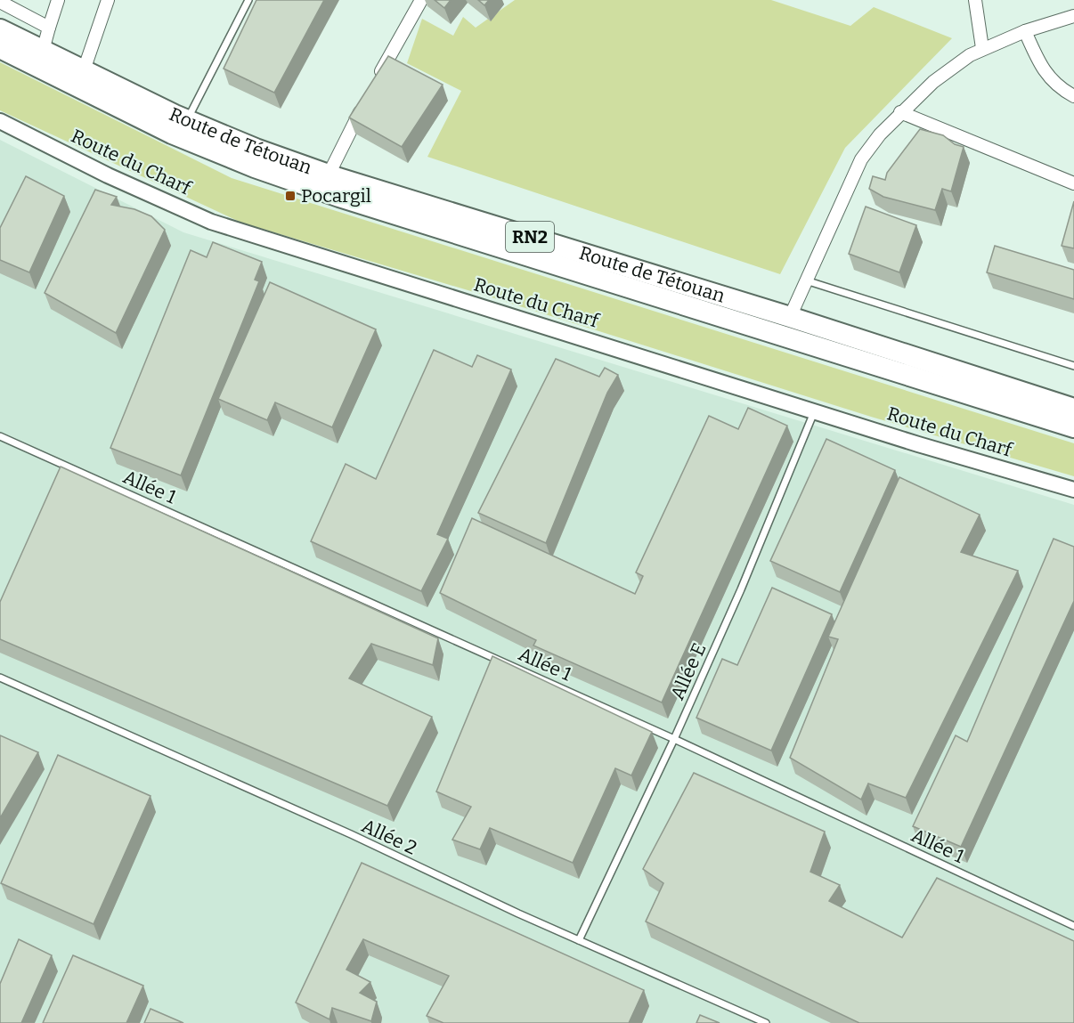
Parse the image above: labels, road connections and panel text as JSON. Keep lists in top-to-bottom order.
{
  "streets": {
    "highway": ["Route de Tétouan", "RN2"],
    "street": ["Route du Charf"],
    "lane": ["Allée 1", "Allée E", "Allée 2"]
  },
  "crossings": [
    ["Route du Charf", "Allée E"],
    ["Allée 1", "Allée E"],
    ["Allée E", "Allée 2"]
  ],
  "places": {
    "transit": ["Pocargil"]
  }
}
